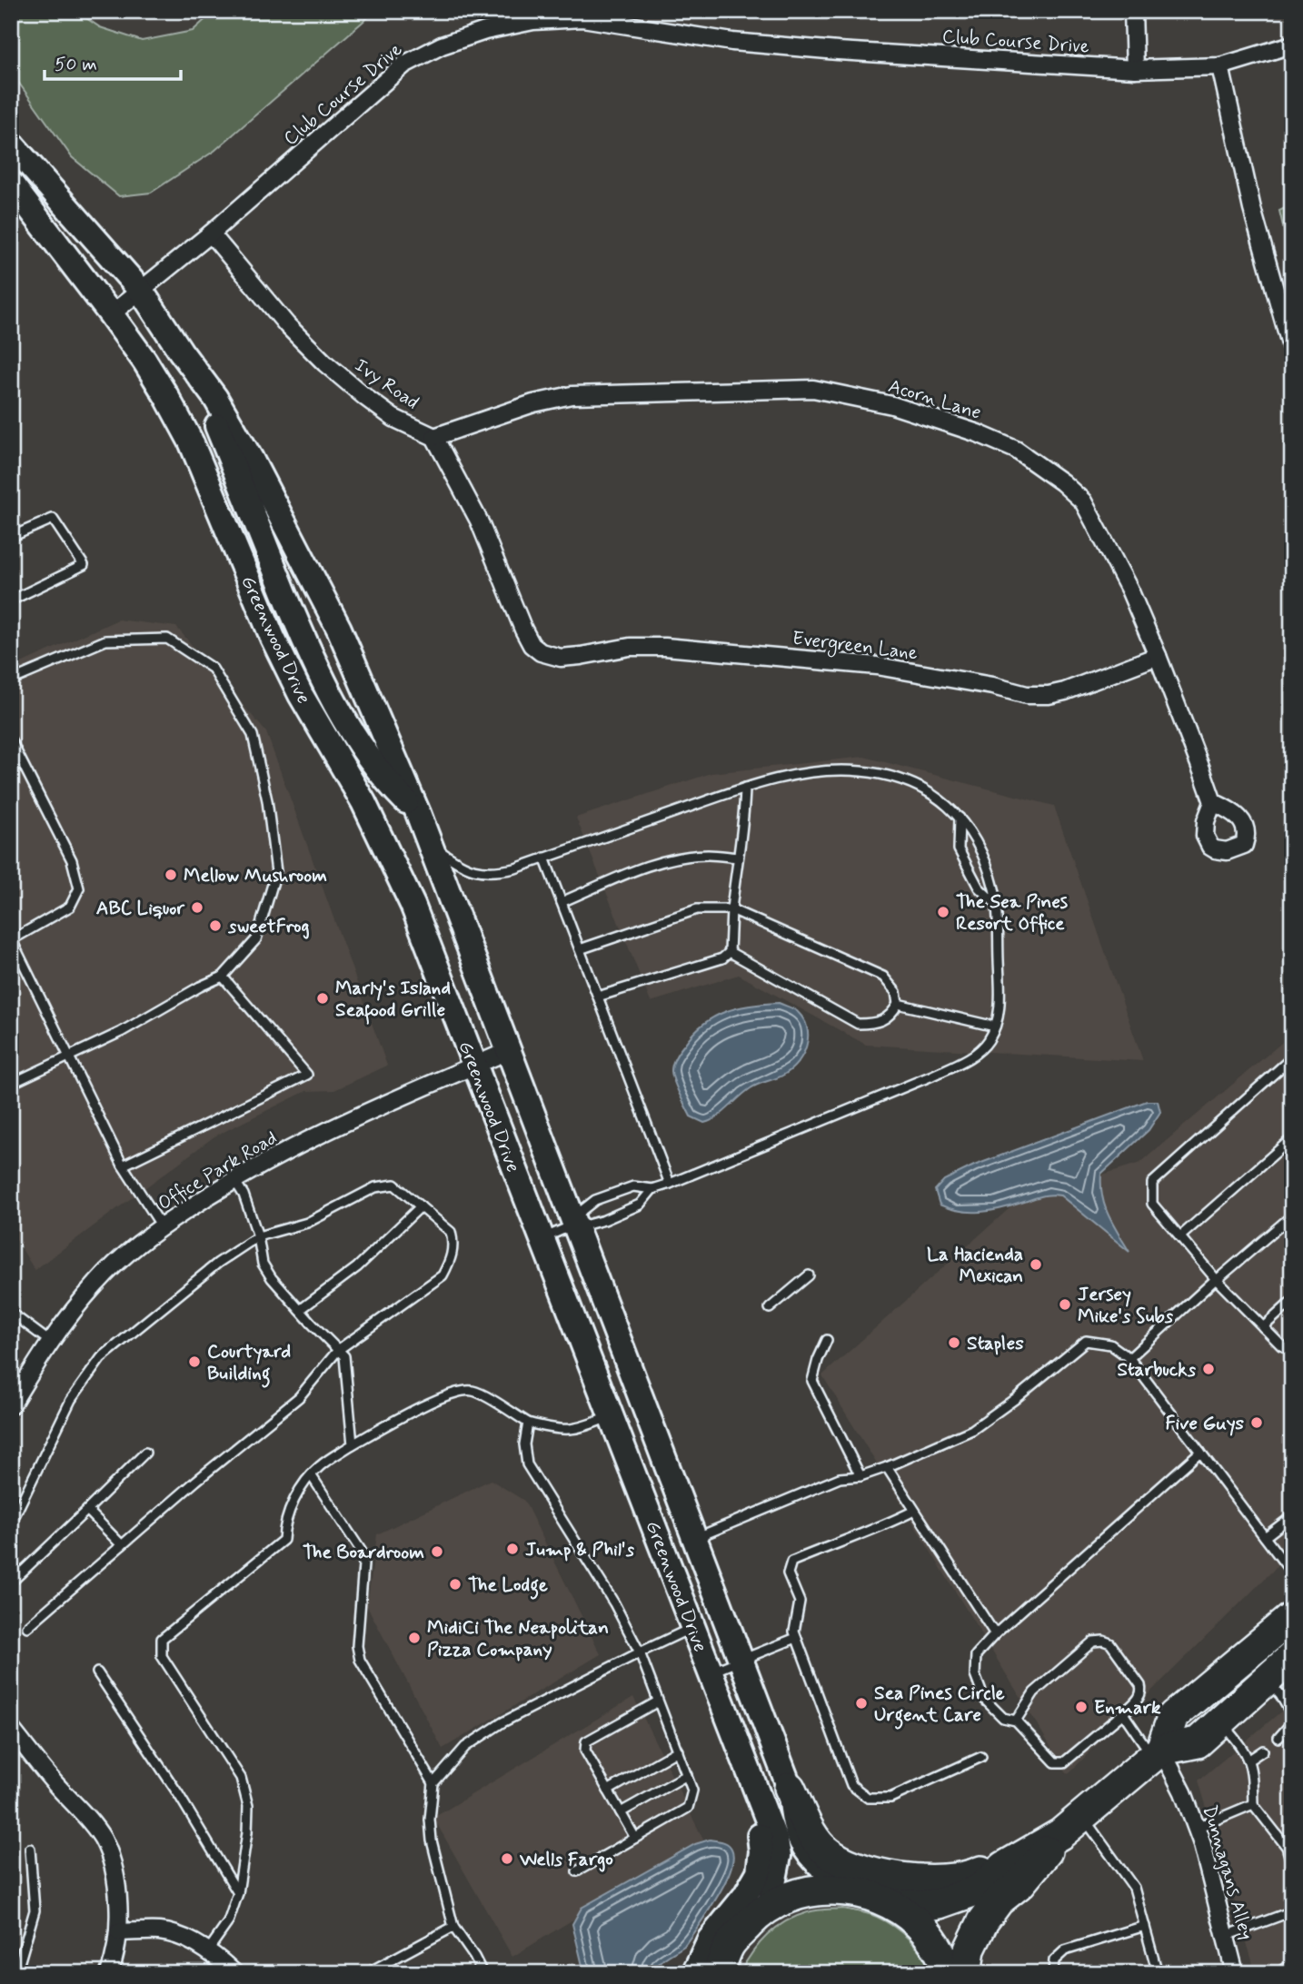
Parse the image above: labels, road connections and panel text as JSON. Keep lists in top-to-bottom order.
{
  "streets": {
    "street": [
      "Club Course Drive",
      "Ivy Road",
      "Acorn Lane",
      "Greenwood Drive",
      "Evergreen Lane",
      "Office Park Road",
      "Dunnagans Alley"
    ]
  },
  "crossings": [
    ["Club Course Drive", "Ivy Road"],
    ["Club Course Drive", "Greenwood Drive"],
    ["Ivy Road", "Acorn Lane"],
    ["Ivy Road", "Evergreen Lane"],
    ["Acorn Lane", "Evergreen Lane"],
    ["Greenwood Drive", "Office Park Road"]
  ],
  "places": [
    "Mellow Mushroom",
    "ABC Liquor",
    "The Sea Pines Resort Office",
    "sweetFrog",
    "Marly's Island Seafood Grille",
    "La Hacienda Mexican",
    "Jersey Mike's Subs",
    "Staples",
    "Courtyard Building",
    "Starbucks",
    "Five Guys",
    "Jump & Phil's",
    "The Boardroom",
    "The Lodge",
    "MidiCi The Neapolitan Pizza Company",
    "Sea Pines Circle Urgent Care",
    "Enmark",
    "Wells Fargo"
  ],
  "scale_bar": "50 m"
}
